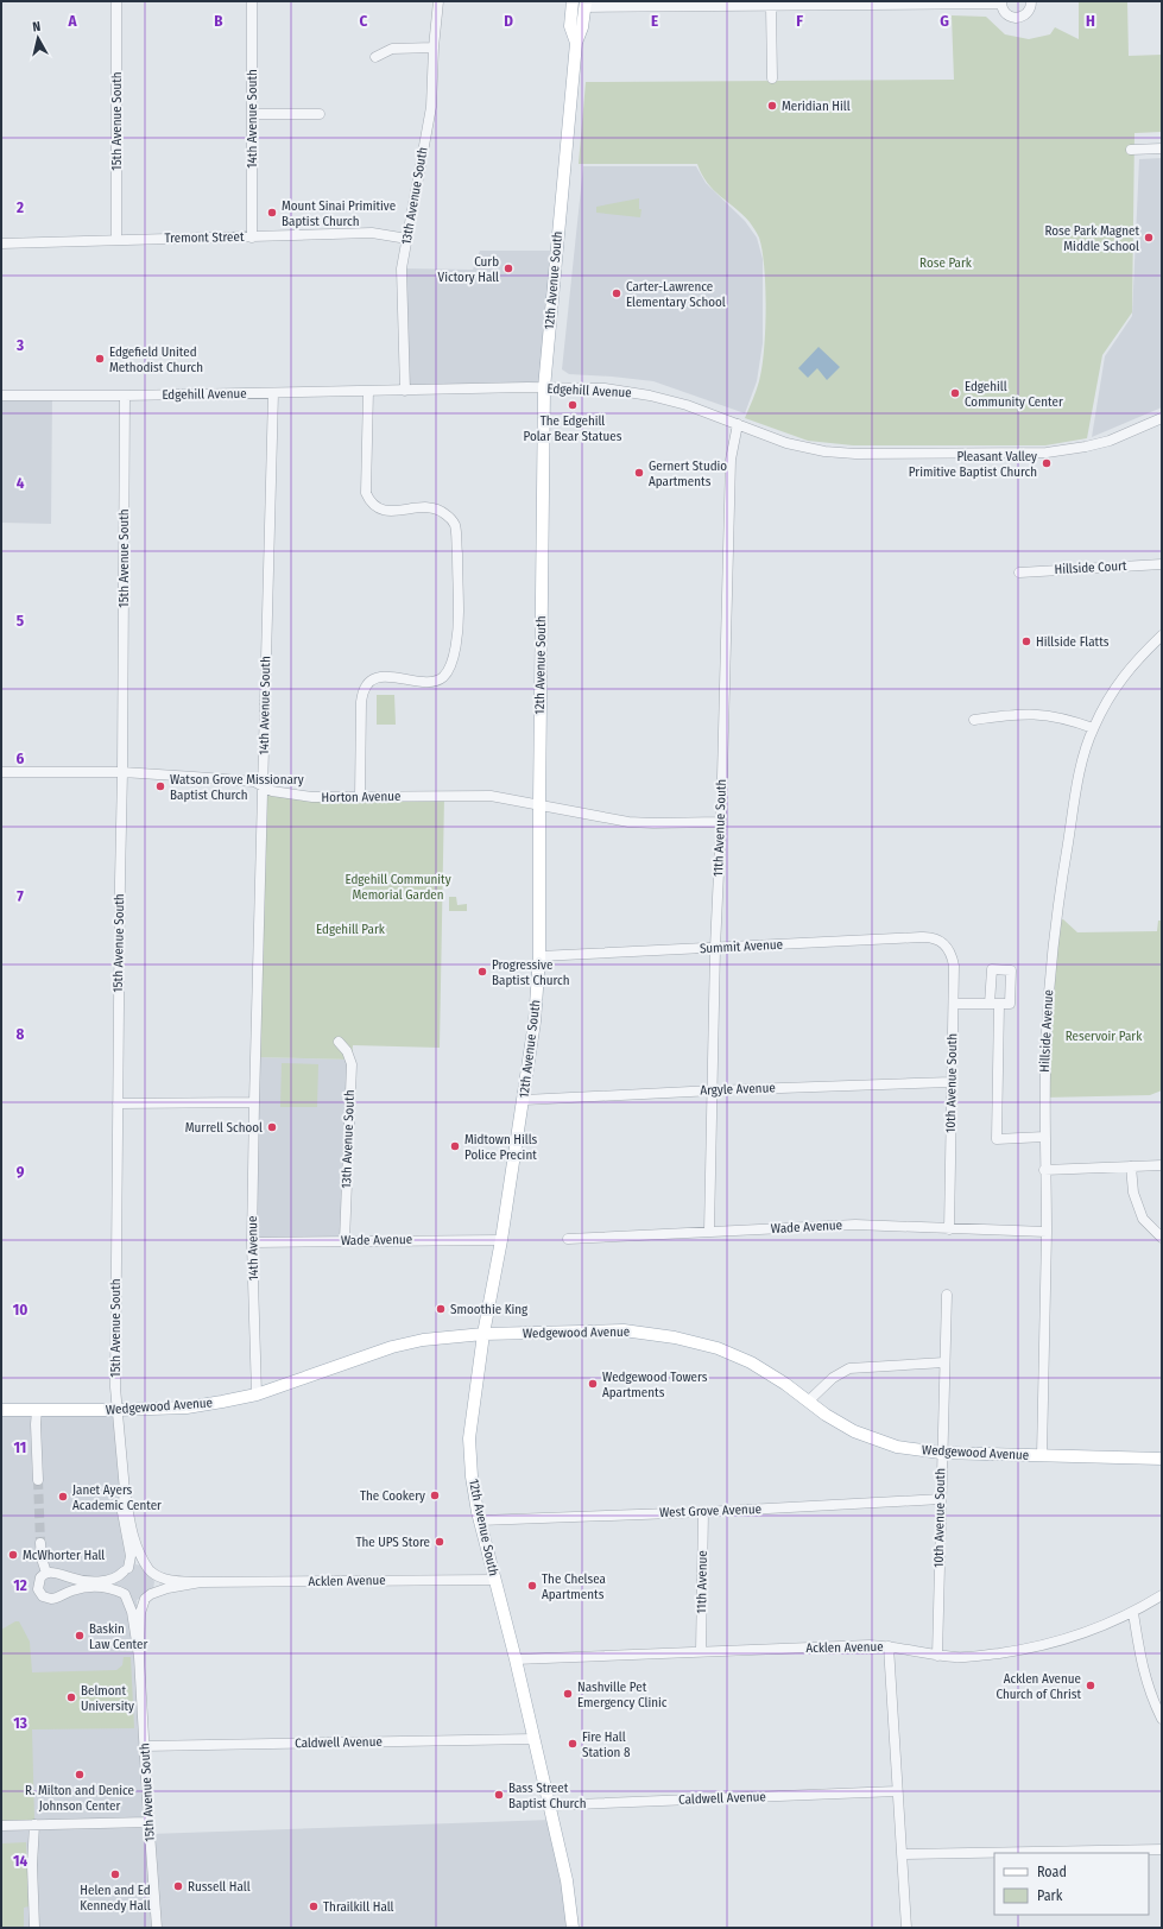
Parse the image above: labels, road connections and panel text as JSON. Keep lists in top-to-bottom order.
{
  "streets": {
    "main road": ["12th Avenue South", "Wedgewood Avenue"],
    "street": [
      "14th Avenue South",
      "15th Avenue South",
      "13th Avenue South",
      "Tremont Street",
      "Edgehill Avenue",
      "Hillside Court",
      "Horton Avenue",
      "11th Avenue South",
      "Summit Avenue",
      "Hillside Avenue",
      "10th Avenue South",
      "Argyle Avenue",
      "Wade Avenue",
      "14th Avenue",
      "West Grove Avenue",
      "Acklen Avenue",
      "11th Avenue",
      "Caldwell Avenue"
    ]
  },
  "crossings": [
    ["14th Avenue South", "Tremont Street"],
    ["14th Avenue South", "Edgehill Avenue"],
    ["14th Avenue South", "Horton Avenue"],
    ["14th Avenue South", "14th Avenue"],
    ["15th Avenue South", "Tremont Street"],
    ["15th Avenue South", "Edgehill Avenue"],
    ["15th Avenue South", "Horton Avenue"],
    ["15th Avenue South", "Wedgewood Avenue"],
    ["15th Avenue South", "Acklen Avenue"],
    ["15th Avenue South", "Caldwell Avenue"],
    ["13th Avenue South", "Tremont Street"],
    ["13th Avenue South", "Edgehill Avenue"],
    ["13th Avenue South", "Wade Avenue"],
    ["12th Avenue South", "Edgehill Avenue"],
    ["12th Avenue South", "Horton Avenue"],
    ["12th Avenue South", "Summit Avenue"],
    ["12th Avenue South", "Argyle Avenue"],
    ["12th Avenue South", "Wade Avenue"],
    ["12th Avenue South", "Wedgewood Avenue"],
    ["12th Avenue South", "West Grove Avenue"],
    ["12th Avenue South", "Acklen Avenue"],
    ["12th Avenue South", "Caldwell Avenue"],
    ["Edgehill Avenue", "11th Avenue South"],
    ["Horton Avenue", "11th Avenue South"],
    ["11th Avenue South", "Summit Avenue"],
    ["11th Avenue South", "Argyle Avenue"],
    ["11th Avenue South", "Wade Avenue"],
    ["Summit Avenue", "10th Avenue South"],
    ["Hillside Avenue", "Wade Avenue"],
    ["Hillside Avenue", "Wedgewood Avenue"],
    ["10th Avenue South", "Argyle Avenue"],
    ["10th Avenue South", "Wade Avenue"],
    ["10th Avenue South", "Wedgewood Avenue"],
    ["10th Avenue South", "West Grove Avenue"],
    ["10th Avenue South", "Acklen Avenue"],
    ["Wade Avenue", "14th Avenue"],
    ["14th Avenue", "Wedgewood Avenue"],
    ["West Grove Avenue", "11th Avenue"],
    ["Acklen Avenue", "11th Avenue"]
  ],
  "parks": [
    "Rose Park",
    "Edgehill Community Memorial Garden",
    "Edgehill Park",
    "Reservoir Park"
  ],
  "places": [
    "Meridian Hill",
    "Mount Sinai Primitive Baptist Church",
    "Rose Park Magnet Middle School",
    "Curb Victory Hall",
    "Carter-Lawrence Elementary School",
    "Edgefield United Methodist Church",
    "Edgehill Community Center",
    "The Edgehill Polar Bear Statues",
    "Pleasant Valley Primitive Baptist Church",
    "Gernert Studio Apartments",
    "Hillside Flatts",
    "Watson Grove Missionary Baptist Church",
    "Progressive Baptist Church",
    "Murrell School",
    "Midtown Hills Police Precint",
    "Smoothie King",
    "Wedgewood Towers Apartments",
    "The Cookery",
    "Janet Ayers Academic Center",
    "The UPS Store",
    "McWhorter Hall",
    "The Chelsea Apartments",
    "Baskin Law Center",
    "Acklen Avenue Church of Christ",
    "Nashville Pet Emergency Clinic",
    "Belmont University",
    "Fire Hall Station 8",
    "R. Milton and Denice Johnson Center",
    "Bass Street Baptist Church",
    "Helen and Ed Kennedy Hall",
    "Russell Hall",
    "Thrailkill Hall"
  ],
  "legend": ["Road", "Park"],
  "north": "top",
  "grid": {
    "columns": [
      "A",
      "B",
      "C",
      "D",
      "E",
      "F",
      "G",
      "H"
    ],
    "rows": [
      "2",
      "3",
      "4",
      "5",
      "6",
      "7",
      "8",
      "9",
      "10",
      "11",
      "12",
      "13",
      "14"
    ]
  }
}
